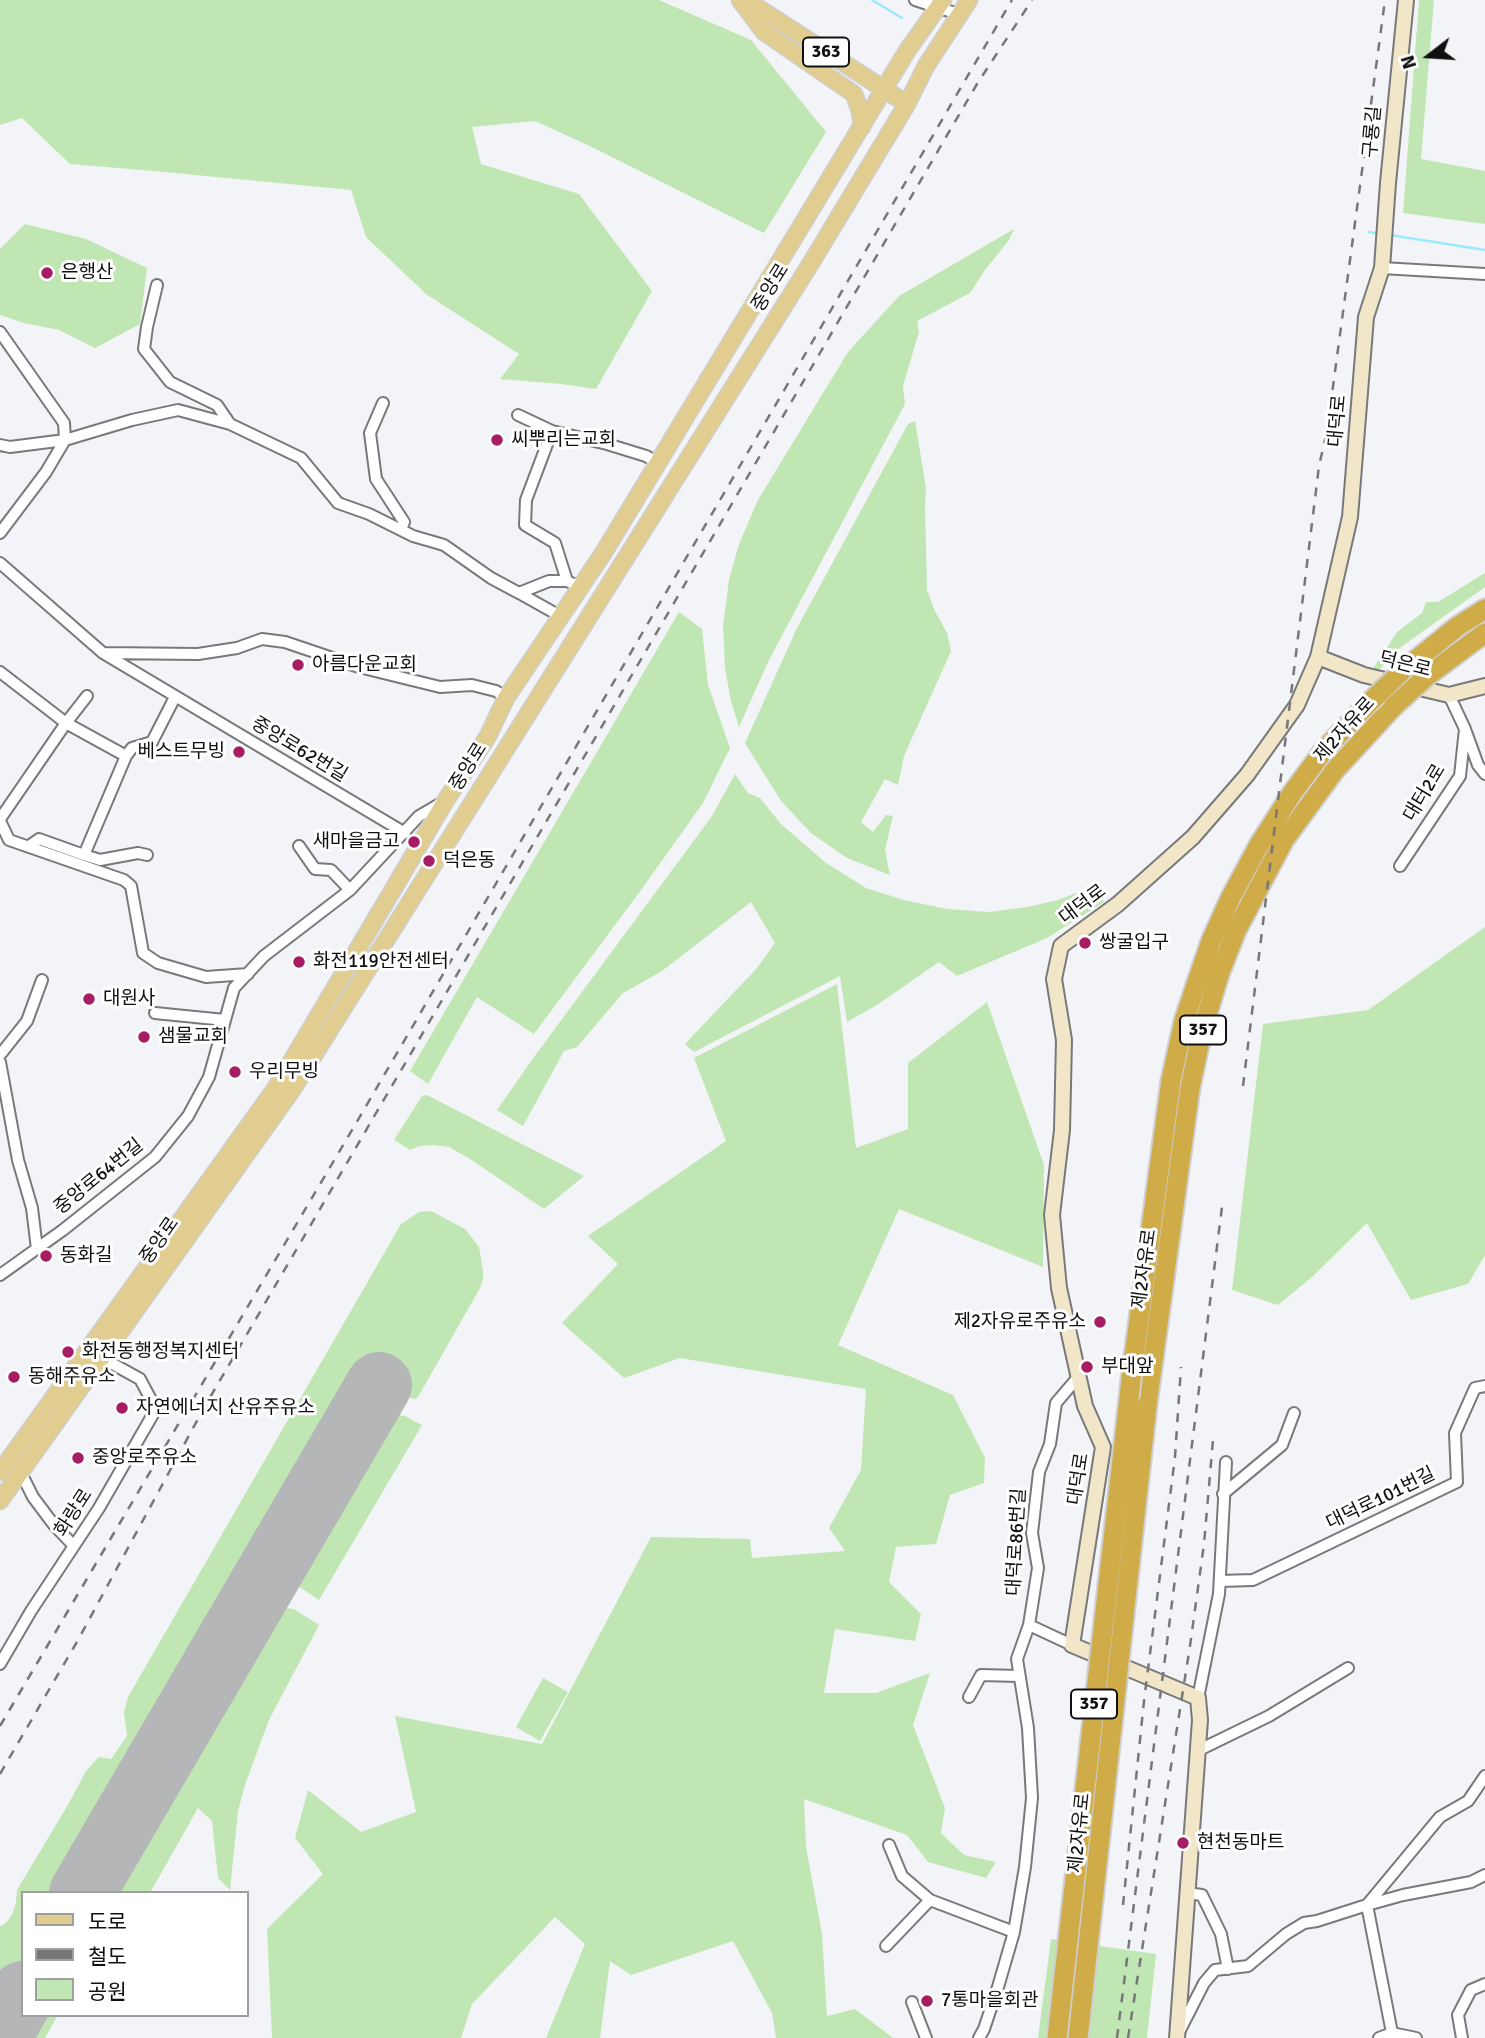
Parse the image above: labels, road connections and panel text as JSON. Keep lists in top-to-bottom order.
{
  "streets": {
    "highway": ["제2자유로", "357"],
    "main road": ["363", "중앙로"],
    "street": [
      "구룡길",
      "대덕로",
      "덕은로",
      "중앙로62번길",
      "대터2로",
      "중앙로64번길",
      "대덕로101번길",
      "화랑로",
      "대덕로86번길"
    ]
  },
  "crossings": [
    ["363", "중앙로"],
    ["구룡길", "대덕로"],
    ["중앙로", "중앙로64번길"],
    ["중앙로", "화랑로"],
    ["대덕로", "덕은로"],
    ["대덕로", "대덕로86번길"],
    ["중앙로62번길", "중앙로64번길"]
  ],
  "places": [
    "은행산",
    "씨뿌리는교회",
    "아름다운교회",
    "베스트무빙",
    "새마을금고",
    "덕은동",
    "쌍굴입구",
    "화전119안전센터",
    "대원사",
    "샘물교회",
    "우리무빙",
    "동화길",
    "제2자유로주유소",
    "화전동행정복지센터",
    "부대앞",
    "동해주유소",
    "자연에너지 산유주유소",
    "중앙로주유소",
    "현천동마트",
    "7통마을회관"
  ],
  "legend": ["도로", "철도", "공원"],
  "north": "left"
}
